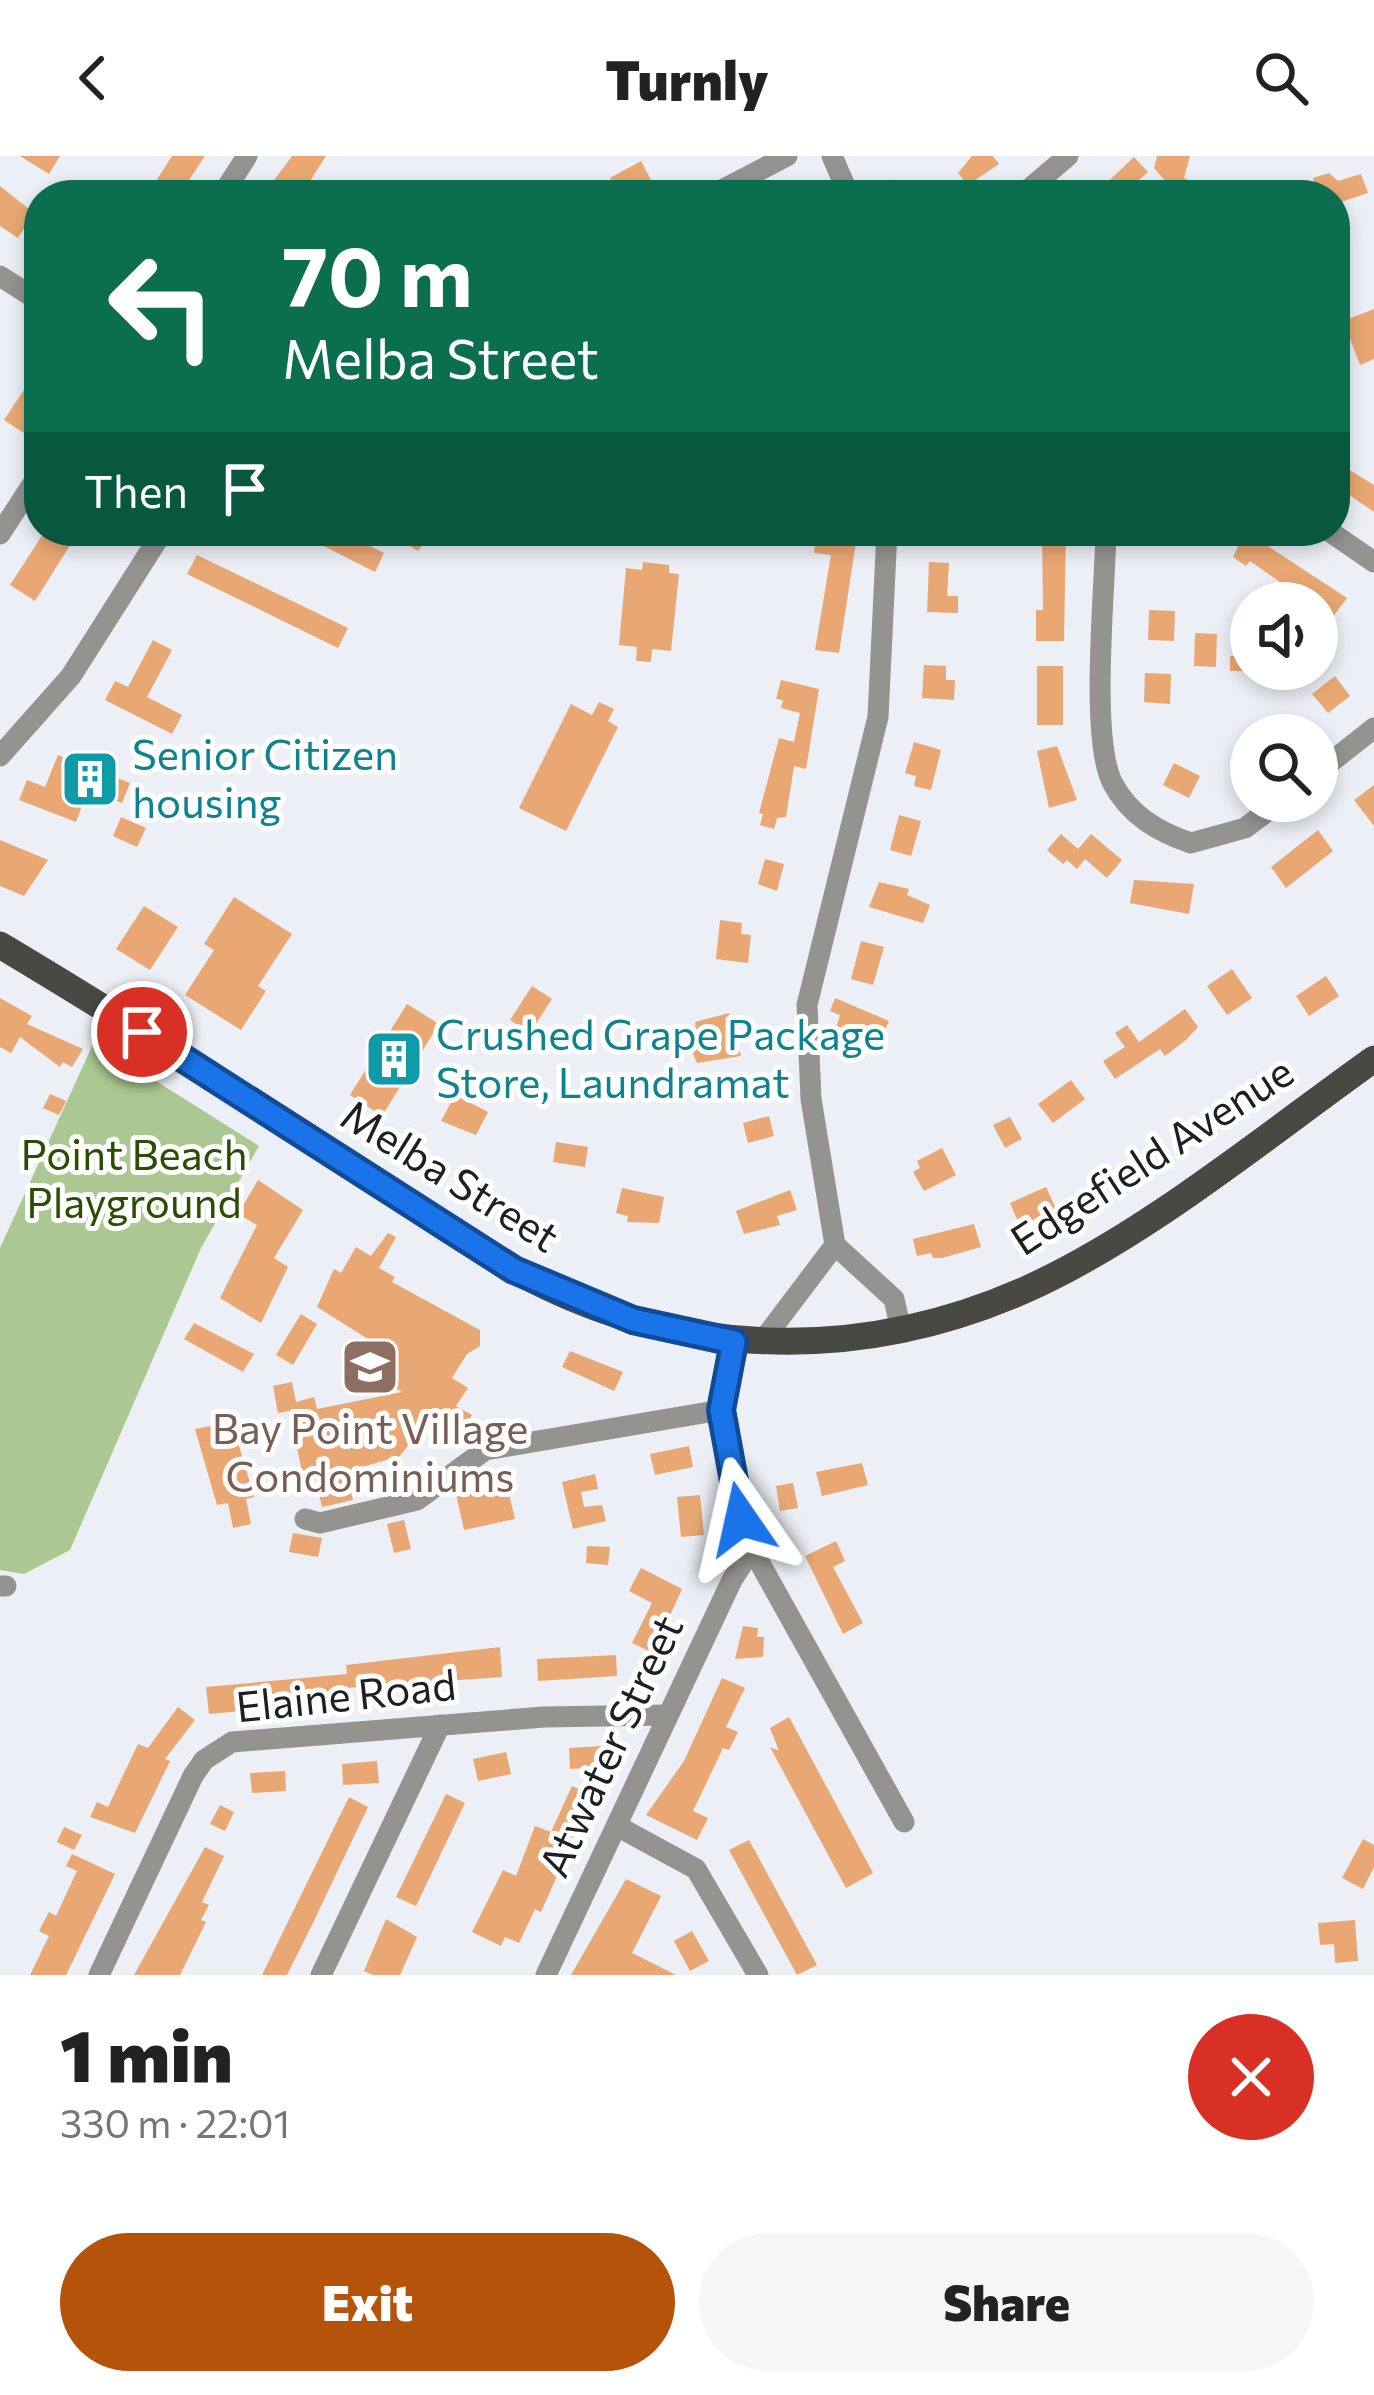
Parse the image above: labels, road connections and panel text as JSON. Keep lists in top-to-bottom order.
{
  "streets": {
    "main road": ["Edgefield Avenue", "Melba Street"],
    "street": ["Elaine Road", "Atwater Street"]
  },
  "crossings": [
    ["Edgefield Avenue", "Melba Street"],
    ["Elaine Road", "Atwater Street"]
  ],
  "parks": ["Point Beach Playground"],
  "places": {
    "building": ["Senior Citizen housing", "Crushed Grape Package Store, Laundramat"],
    "school or university": ["Bay Point Village Condominiums"]
  },
  "page": {
    "header": "Turnly",
    "turn": ["70 m", "Melba Street"],
    "then": "Then",
    "heading": ["1 min", "330 m · 22:01"],
    "buttons": ["Exit", "Share"]
  }
}
